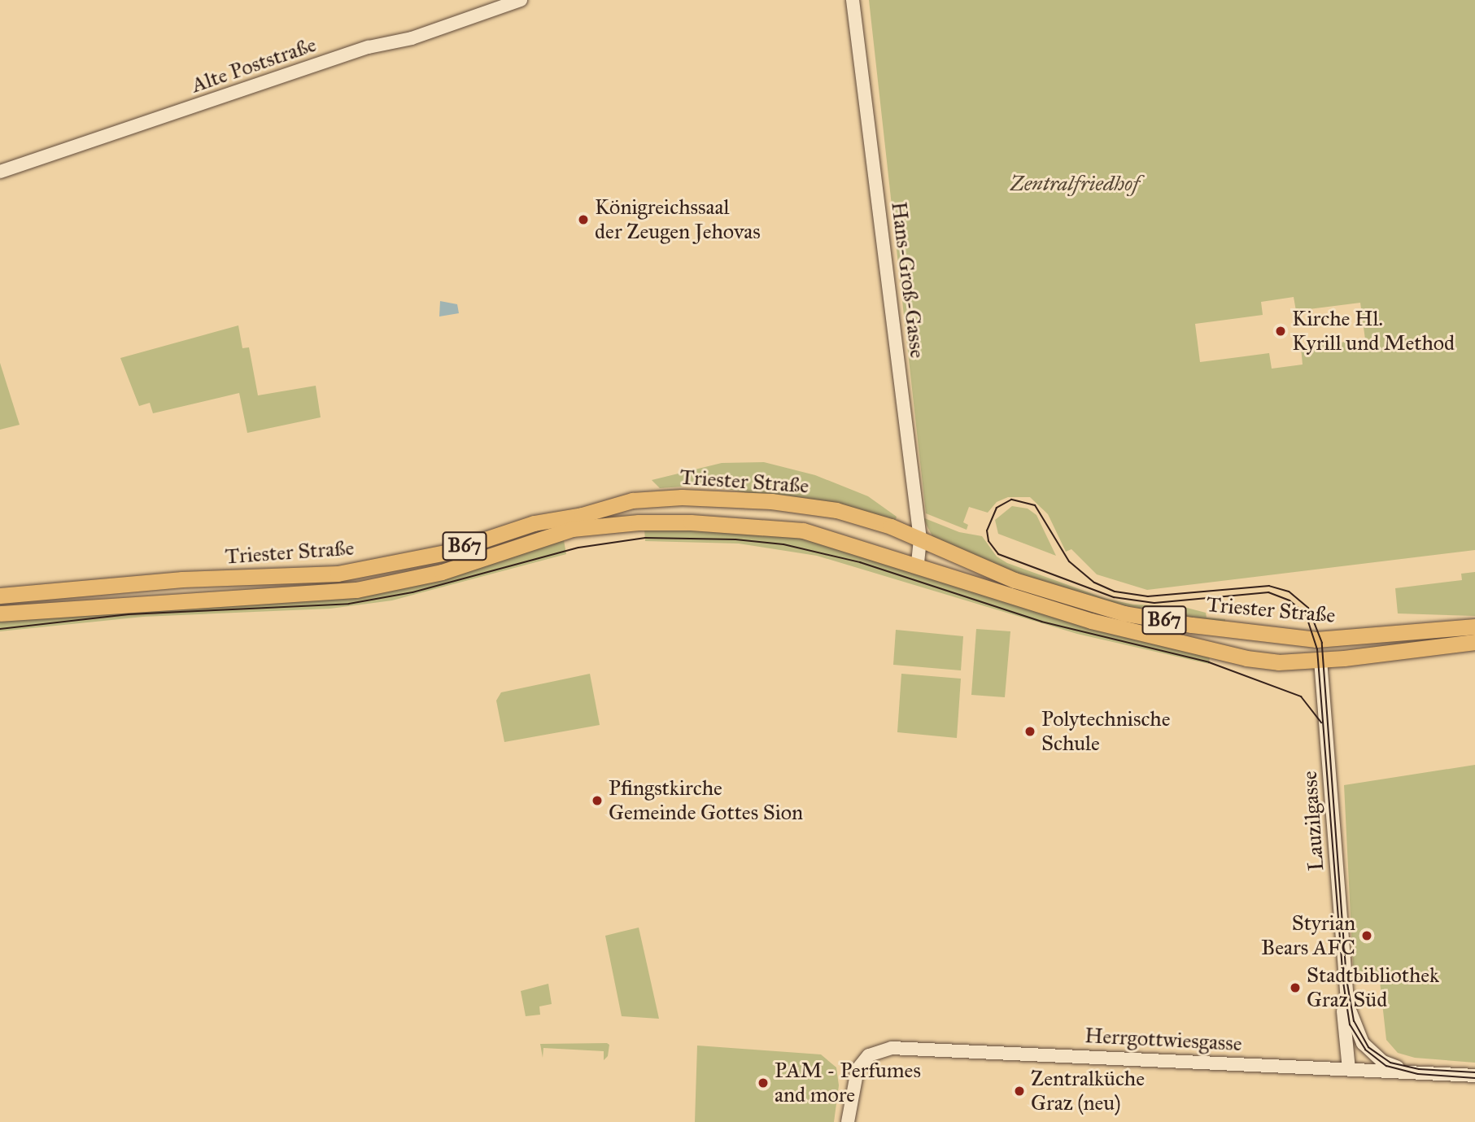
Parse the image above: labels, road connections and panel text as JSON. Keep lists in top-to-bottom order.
{
  "streets": {
    "main road": ["Triester Straße", "B67"],
    "street": [
      "Alte Poststraße",
      "Hans-Groß-Gasse",
      "Lauzilgasse",
      "Herrgottwiesgasse"
    ]
  },
  "crossings": [
    ["Hans-Groß-Gasse", "Triester Straße"],
    ["Triester Straße", "Lauzilgasse"],
    ["Lauzilgasse", "Herrgottwiesgasse"]
  ],
  "parks": ["Zentralfriedhof"],
  "places": [
    "Königreichssaal der Zeugen Jehovas",
    "Kirche Hl. Kyrill und Method",
    "Polytechnische Schule",
    "Pfingstkirche Gemeinde Gottes Sion",
    "Styrian Bears AFC",
    "Stadtbibliothek Graz Süd",
    "PAM - Perfumes and more",
    "Zentralküche Graz (neu)"
  ]
}
